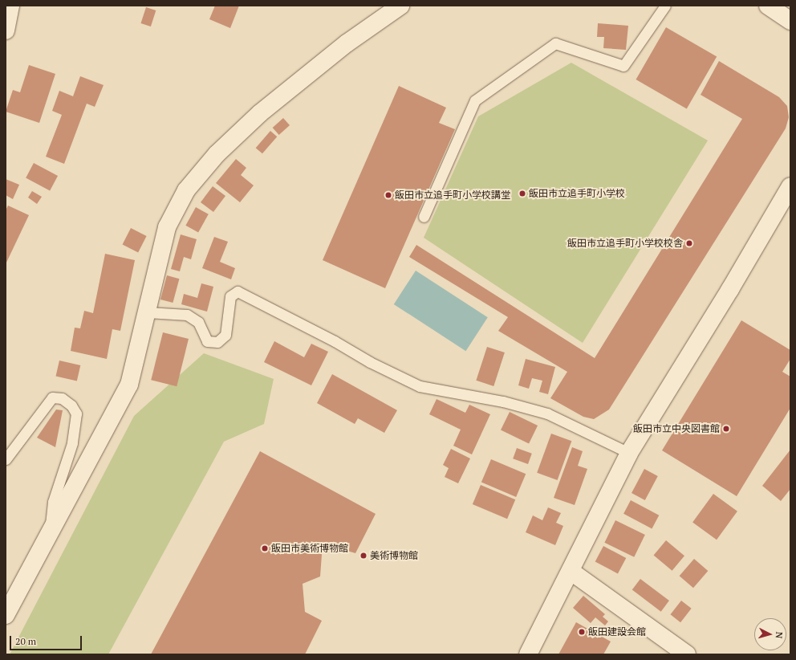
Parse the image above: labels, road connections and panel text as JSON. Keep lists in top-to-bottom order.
{
  "places": [
    "飯田市立追手町小学校",
    "飯田市立追手町小学校講堂",
    "飯田市立追手町小学校校舎",
    "飯田市立中央図書館",
    "飯田市美術博物館",
    "美術博物館",
    "飯田建設会館"
  ],
  "scale_bar": "20 m",
  "north": "right"
}
